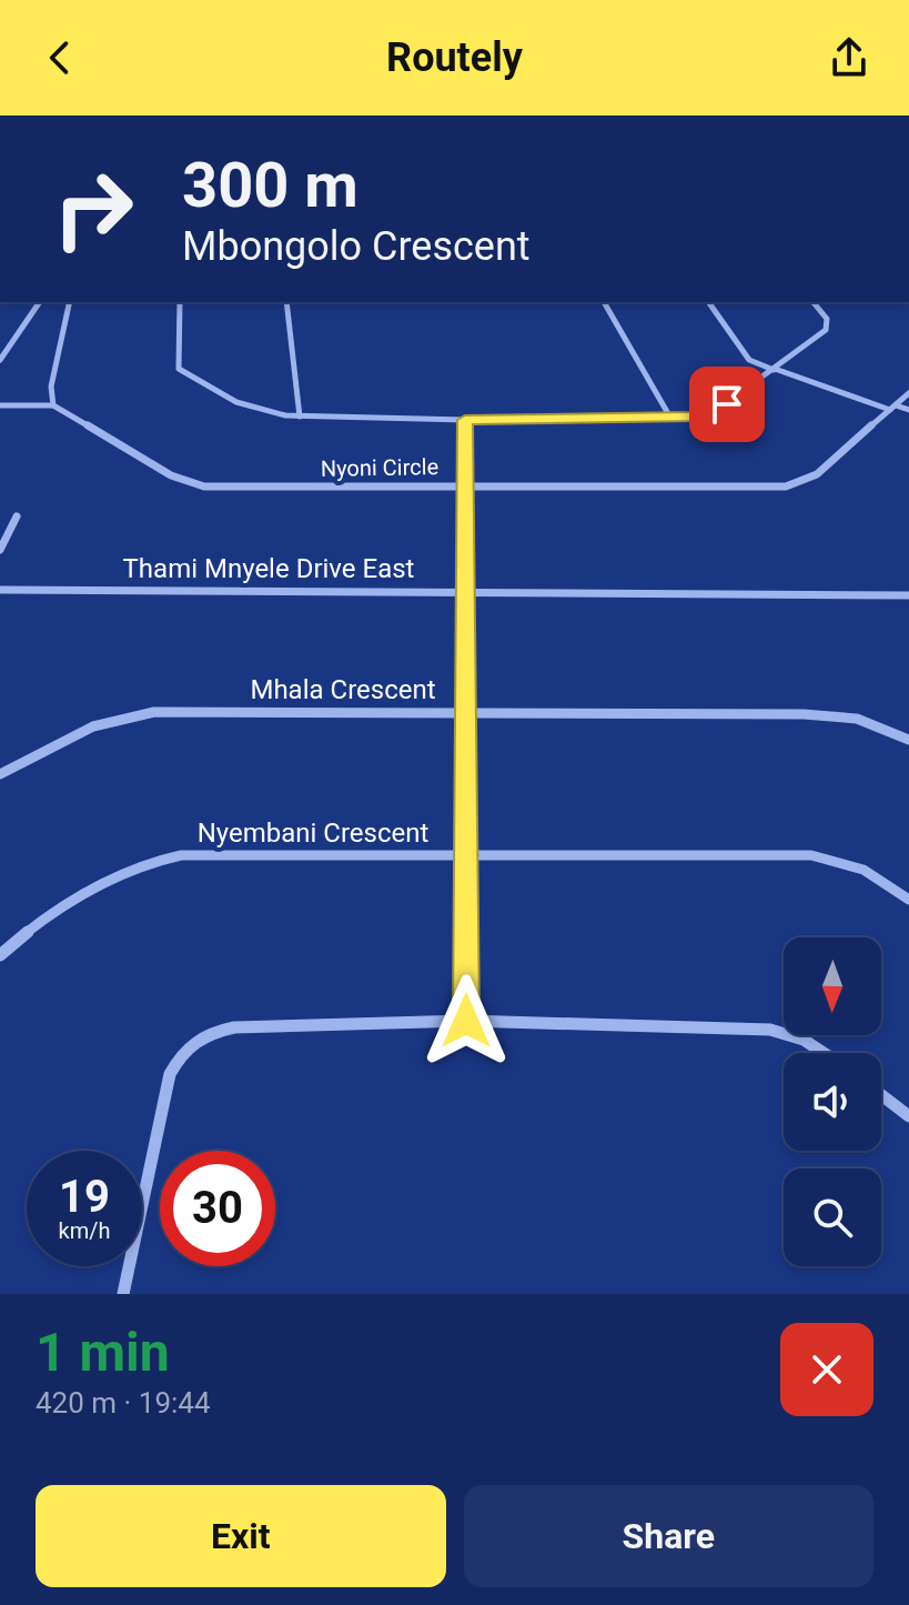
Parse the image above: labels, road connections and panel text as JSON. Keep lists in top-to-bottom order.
{
  "streets": {
    "street": [
      "Nyoni Circle",
      "Thami Mnyele Drive East",
      "Mhala Crescent",
      "Nyembani Crescent"
    ]
  },
  "north": "bottom",
  "page": {
    "header": "Routely",
    "turn": ["300 m", "Mbongolo Crescent"],
    "speed": "19 km/h",
    "limit": "30",
    "heading": ["1 min", "420 m · 19:44"],
    "buttons": ["Exit", "Share"]
  }
}
